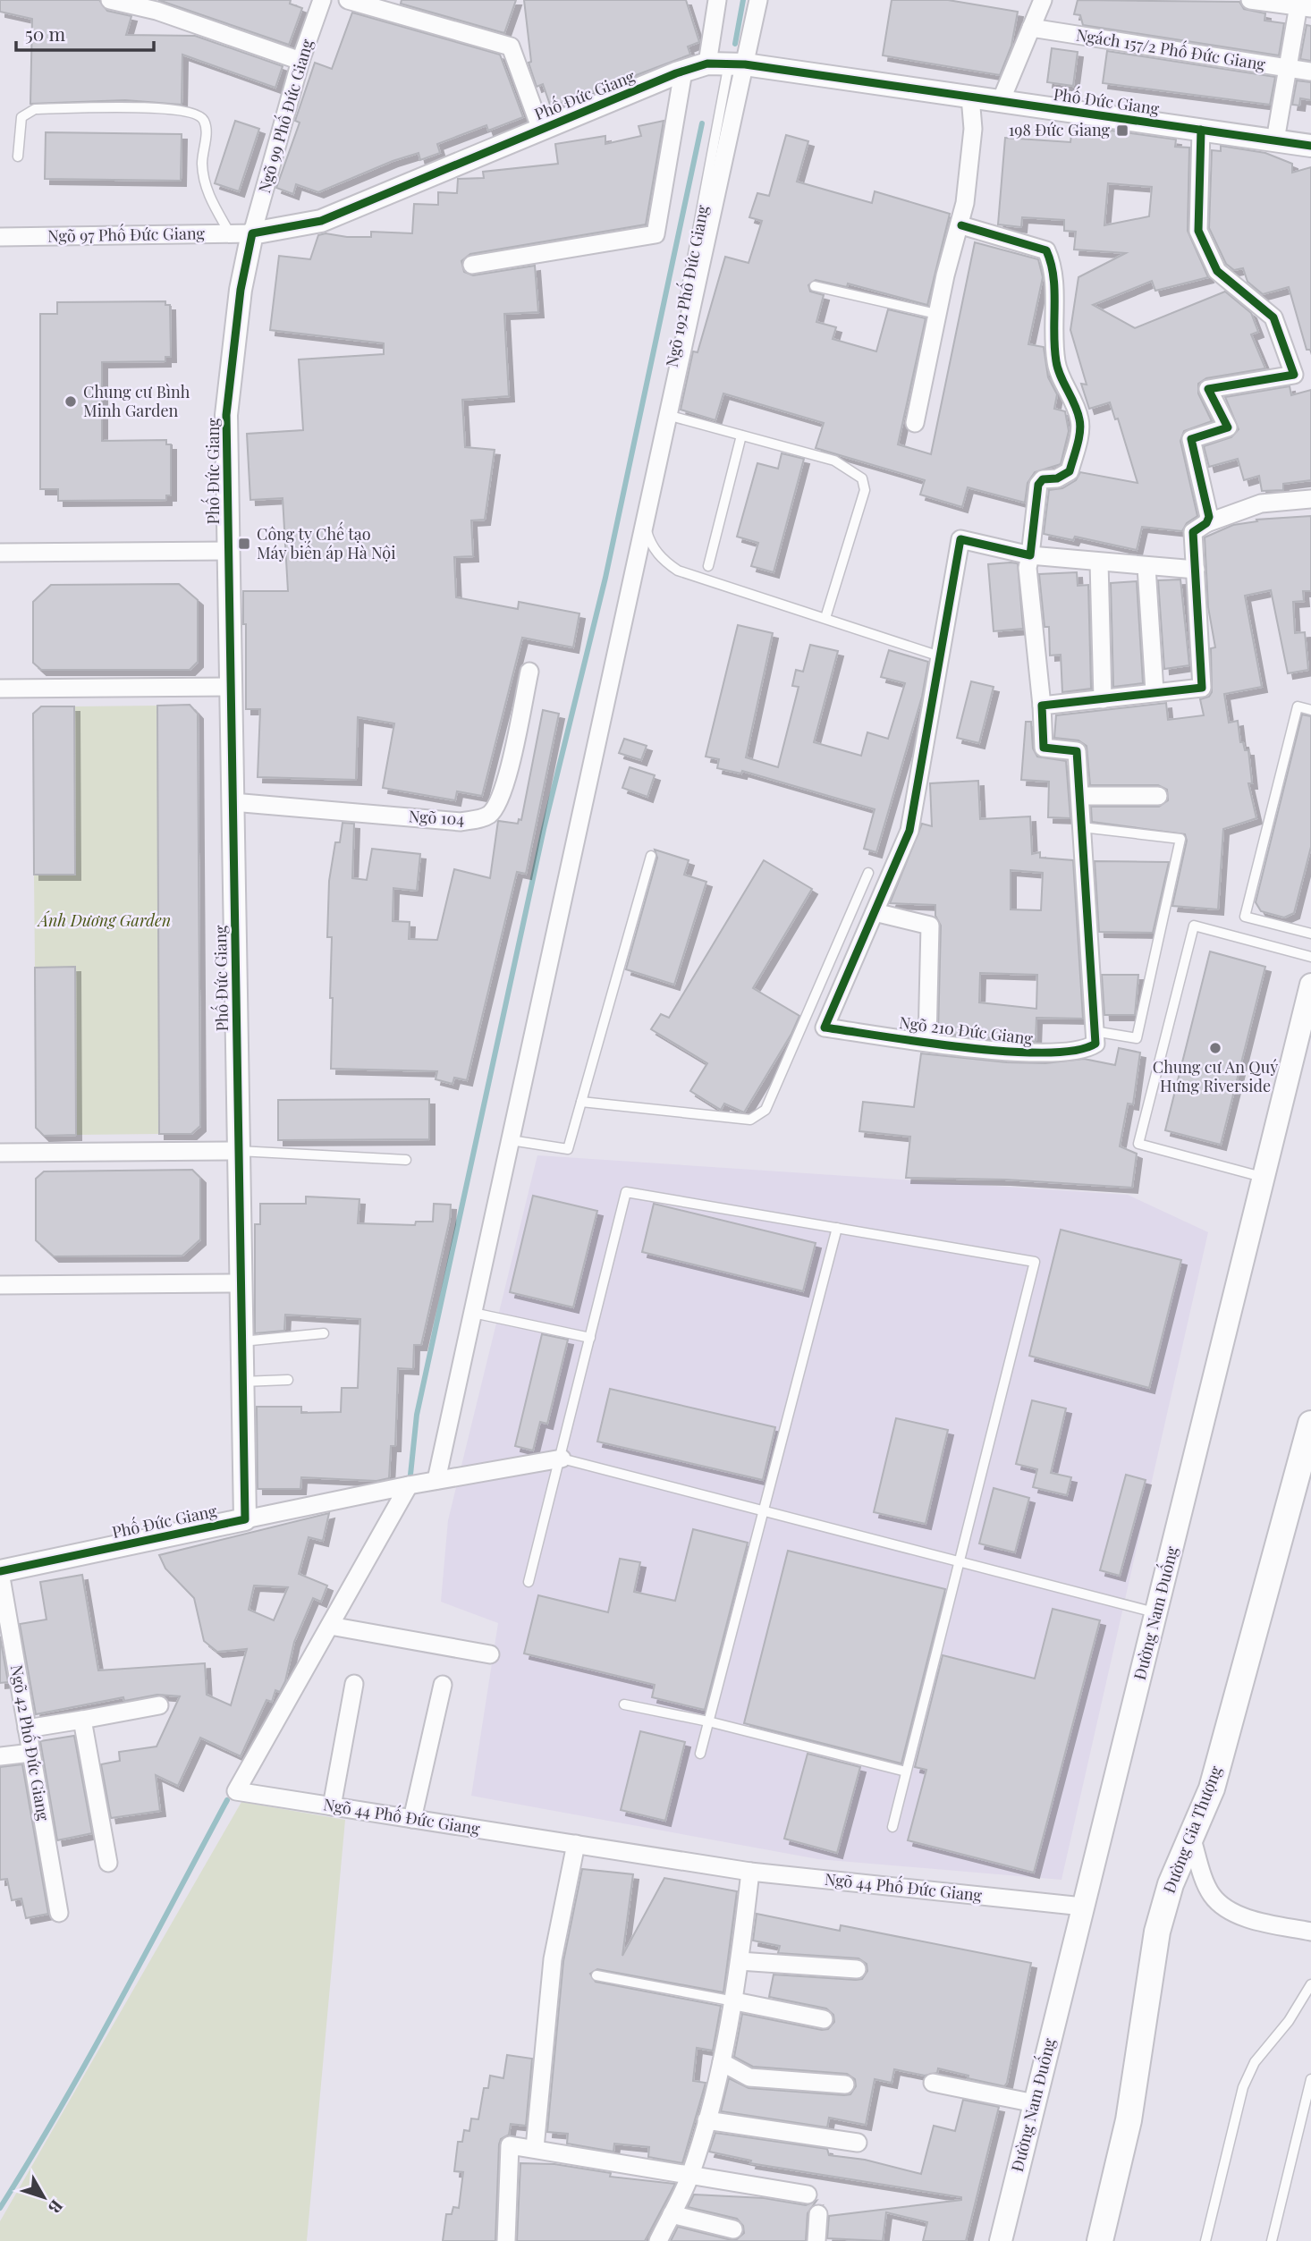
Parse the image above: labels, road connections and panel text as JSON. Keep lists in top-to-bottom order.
{
  "streets": {
    "main road": ["Đường Gia Thượng"],
    "street": [
      "Ngách 157/2 Phố Đức Giang",
      "Phố Đức Giang",
      "Ngõ 99 Phố Đức Giang",
      "Ngõ 97 Phố Đức Giang",
      "Ngõ 104",
      "Ngõ 210 Đức Giang",
      "Đường Nam Đuống",
      "Ngõ 42 Phố Đức Giang",
      "Ngõ 44 Phố Đức Giang"
    ]
  },
  "crossings": [
    ["Phố Đức Giang", "Ngõ 99 Phố Đức Giang"],
    ["Phố Đức Giang", "Ngõ 97 Phố Đức Giang"],
    ["Phố Đức Giang", "Ngõ 104"],
    ["Phố Đức Giang", "Ngõ 42 Phố Đức Giang"],
    ["Ngõ 99 Phố Đức Giang", "Ngõ 97 Phố Đức Giang"],
    ["Đường Nam Đuống", "Ngõ 44 Phố Đức Giang"]
  ],
  "parks": ["Ánh Dương Garden"],
  "places": {
    "transit": ["198 Đức Giang", "Công ty Chế tạo Máy biến áp Hà Nội"],
    "other": ["Chung cư Bình Minh Garden", "Chung cư An Quý Hưng Riverside"]
  },
  "scale_bar": "50 m",
  "north": "bottom right"
}
